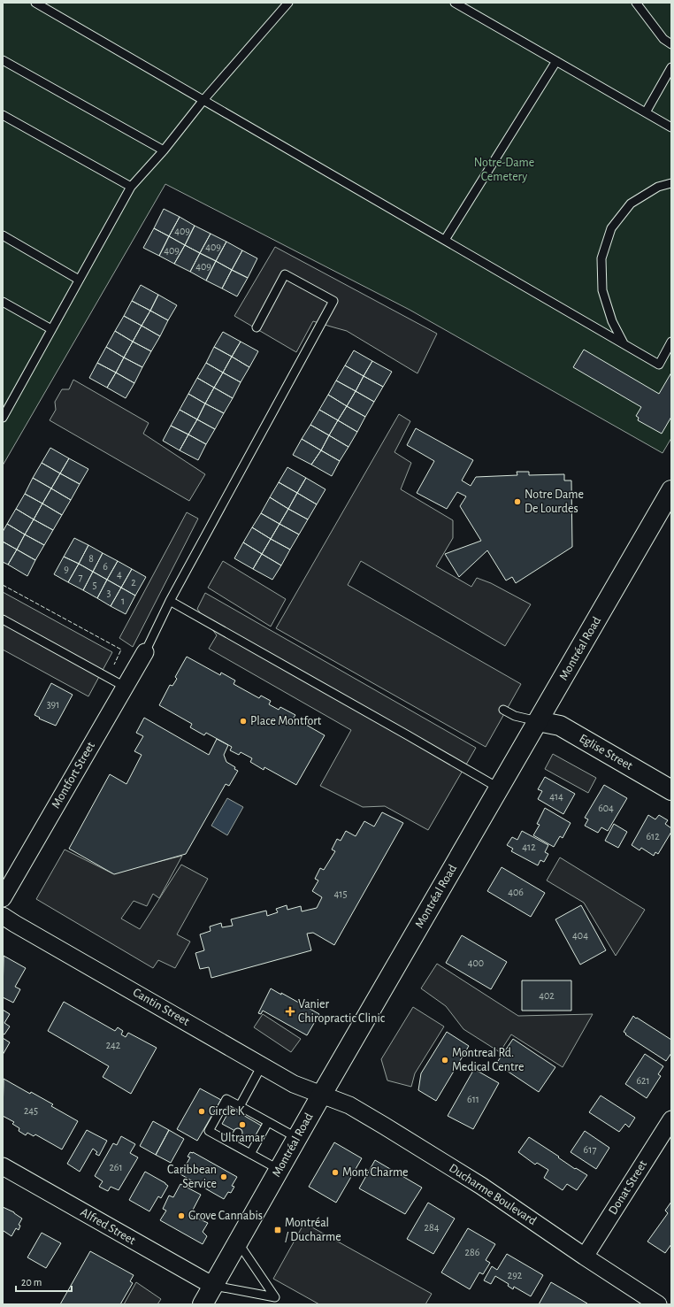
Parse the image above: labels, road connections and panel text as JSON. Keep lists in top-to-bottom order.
{
  "streets": {
    "main road": ["Montréal Road", "Eglise Street"],
    "street": [
      "Montfort Street",
      "Cantin Street",
      "Donat Street",
      "Ducharme Boulevard",
      "Alfred Street"
    ]
  },
  "crossings": [
    ["Montréal Road", "Eglise Street"],
    ["Montréal Road", "Cantin Street"],
    ["Montréal Road", "Ducharme Boulevard"],
    ["Montréal Road", "Alfred Street"],
    ["Cantin Street", "Ducharme Boulevard"],
    ["Donat Street", "Ducharme Boulevard"]
  ],
  "parks": ["Notre-Dame Cemetery"],
  "places": {
    "other": [
      "Notre Dame De Lourdes",
      "Place Montfort",
      "Montreal Rd. Medical Centre",
      "Circle K",
      "Ultramar",
      "Mont Charme",
      "Caribbean Service",
      "Grove Cannabis"
    ],
    "health": ["Vanier Chiropractic Clinic"],
    "transit": ["Montréal / Ducharme"]
  },
  "house_numbers": [
    "409",
    "409",
    "409",
    "409",
    "8",
    "6",
    "9",
    "4",
    "7",
    "2",
    "5",
    "3",
    "1",
    "391",
    "414",
    "604",
    "612",
    "412",
    "406",
    "415",
    "404",
    "400",
    "402",
    "242",
    "621",
    "611",
    "245",
    "617",
    "261",
    "284",
    "286",
    "292"
  ],
  "scale_bar": "20 m"
}
